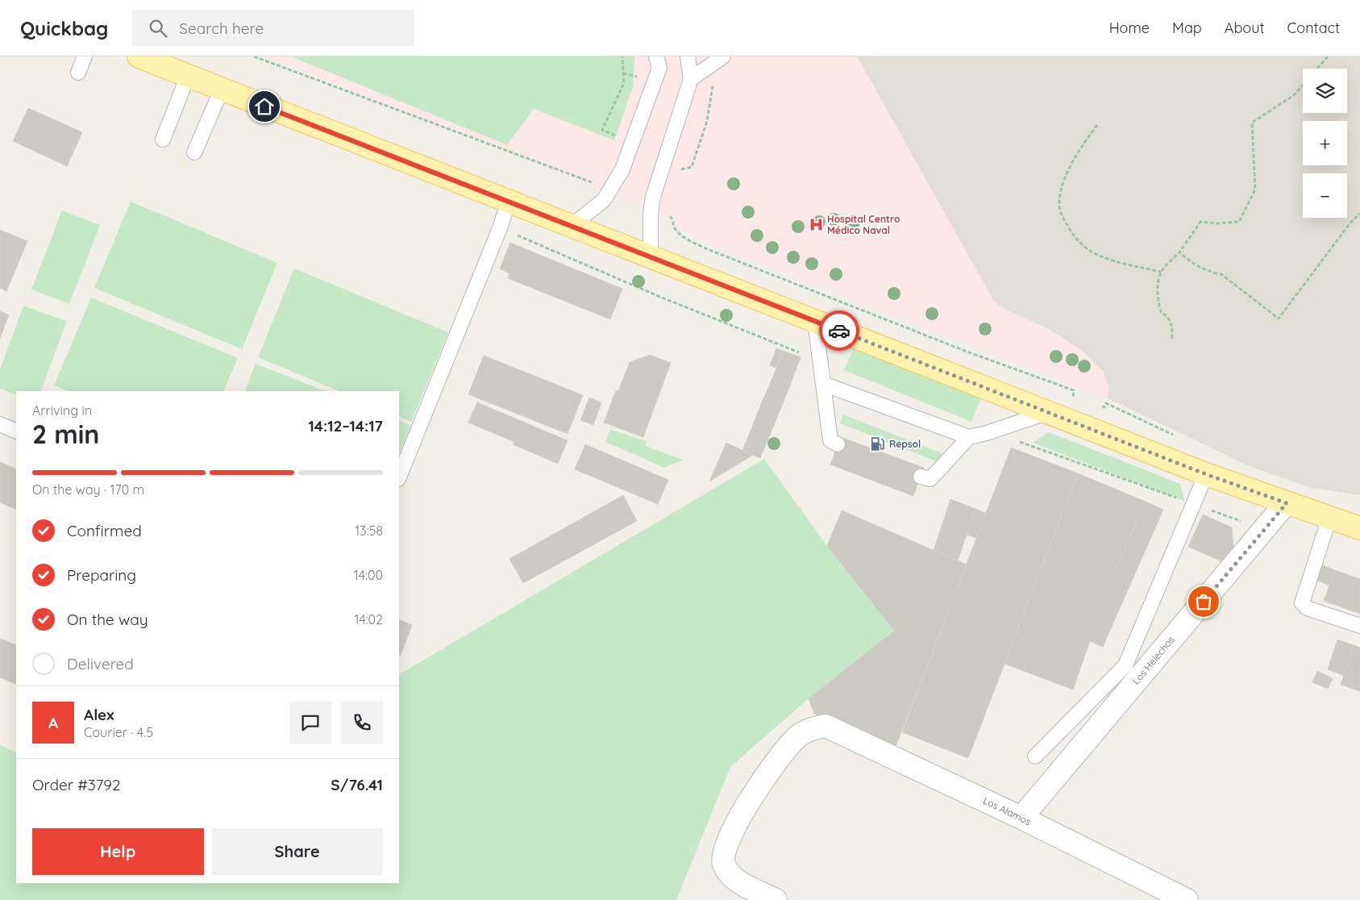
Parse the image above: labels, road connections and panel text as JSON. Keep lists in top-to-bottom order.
{
  "streets": {
    "street": ["Los Helechos", "Los Alamos"]
  },
  "crossings": [
    ["Los Helechos", "Los Alamos"]
  ],
  "places": {
    "hospital": ["Hospital Centro Médico Naval"],
    "fuel station": ["Repsol"]
  },
  "page": {
    "header": "Quickbag",
    "search": "Search here",
    "nav": [
      "Home",
      "Map",
      "About",
      "Contact"
    ],
    "map_buttons": ["+", "−"],
    "heading": ["2 min", "Arriving in", "14:12–14:17"],
    "panel": [
      "Alex",
      "Courier · 4.5",
      "Order #3792",
      "S/76.41"
    ],
    "bar": "On the way · 170 m",
    "list": [
      ["Confirmed", "13:58"],
      ["Preparing", "14:00"],
      ["On the way", "14:02"],
      "Delivered"
    ],
    "round": "A",
    "buttons": ["Help", "Share"]
  }
}
